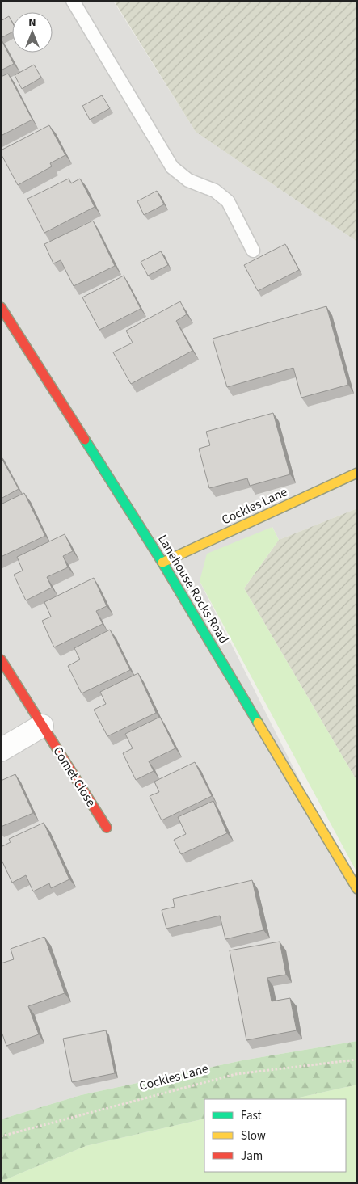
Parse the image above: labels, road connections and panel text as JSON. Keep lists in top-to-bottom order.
{
  "streets": {
    "main road": ["Cockles Lane", "Lanehouse Rocks Road", "Comet Close"]
  },
  "crossings": [
    ["Cockles Lane", "Lanehouse Rocks Road"]
  ],
  "legend": ["Fast", "Slow", "Jam"],
  "north": "top"
}
